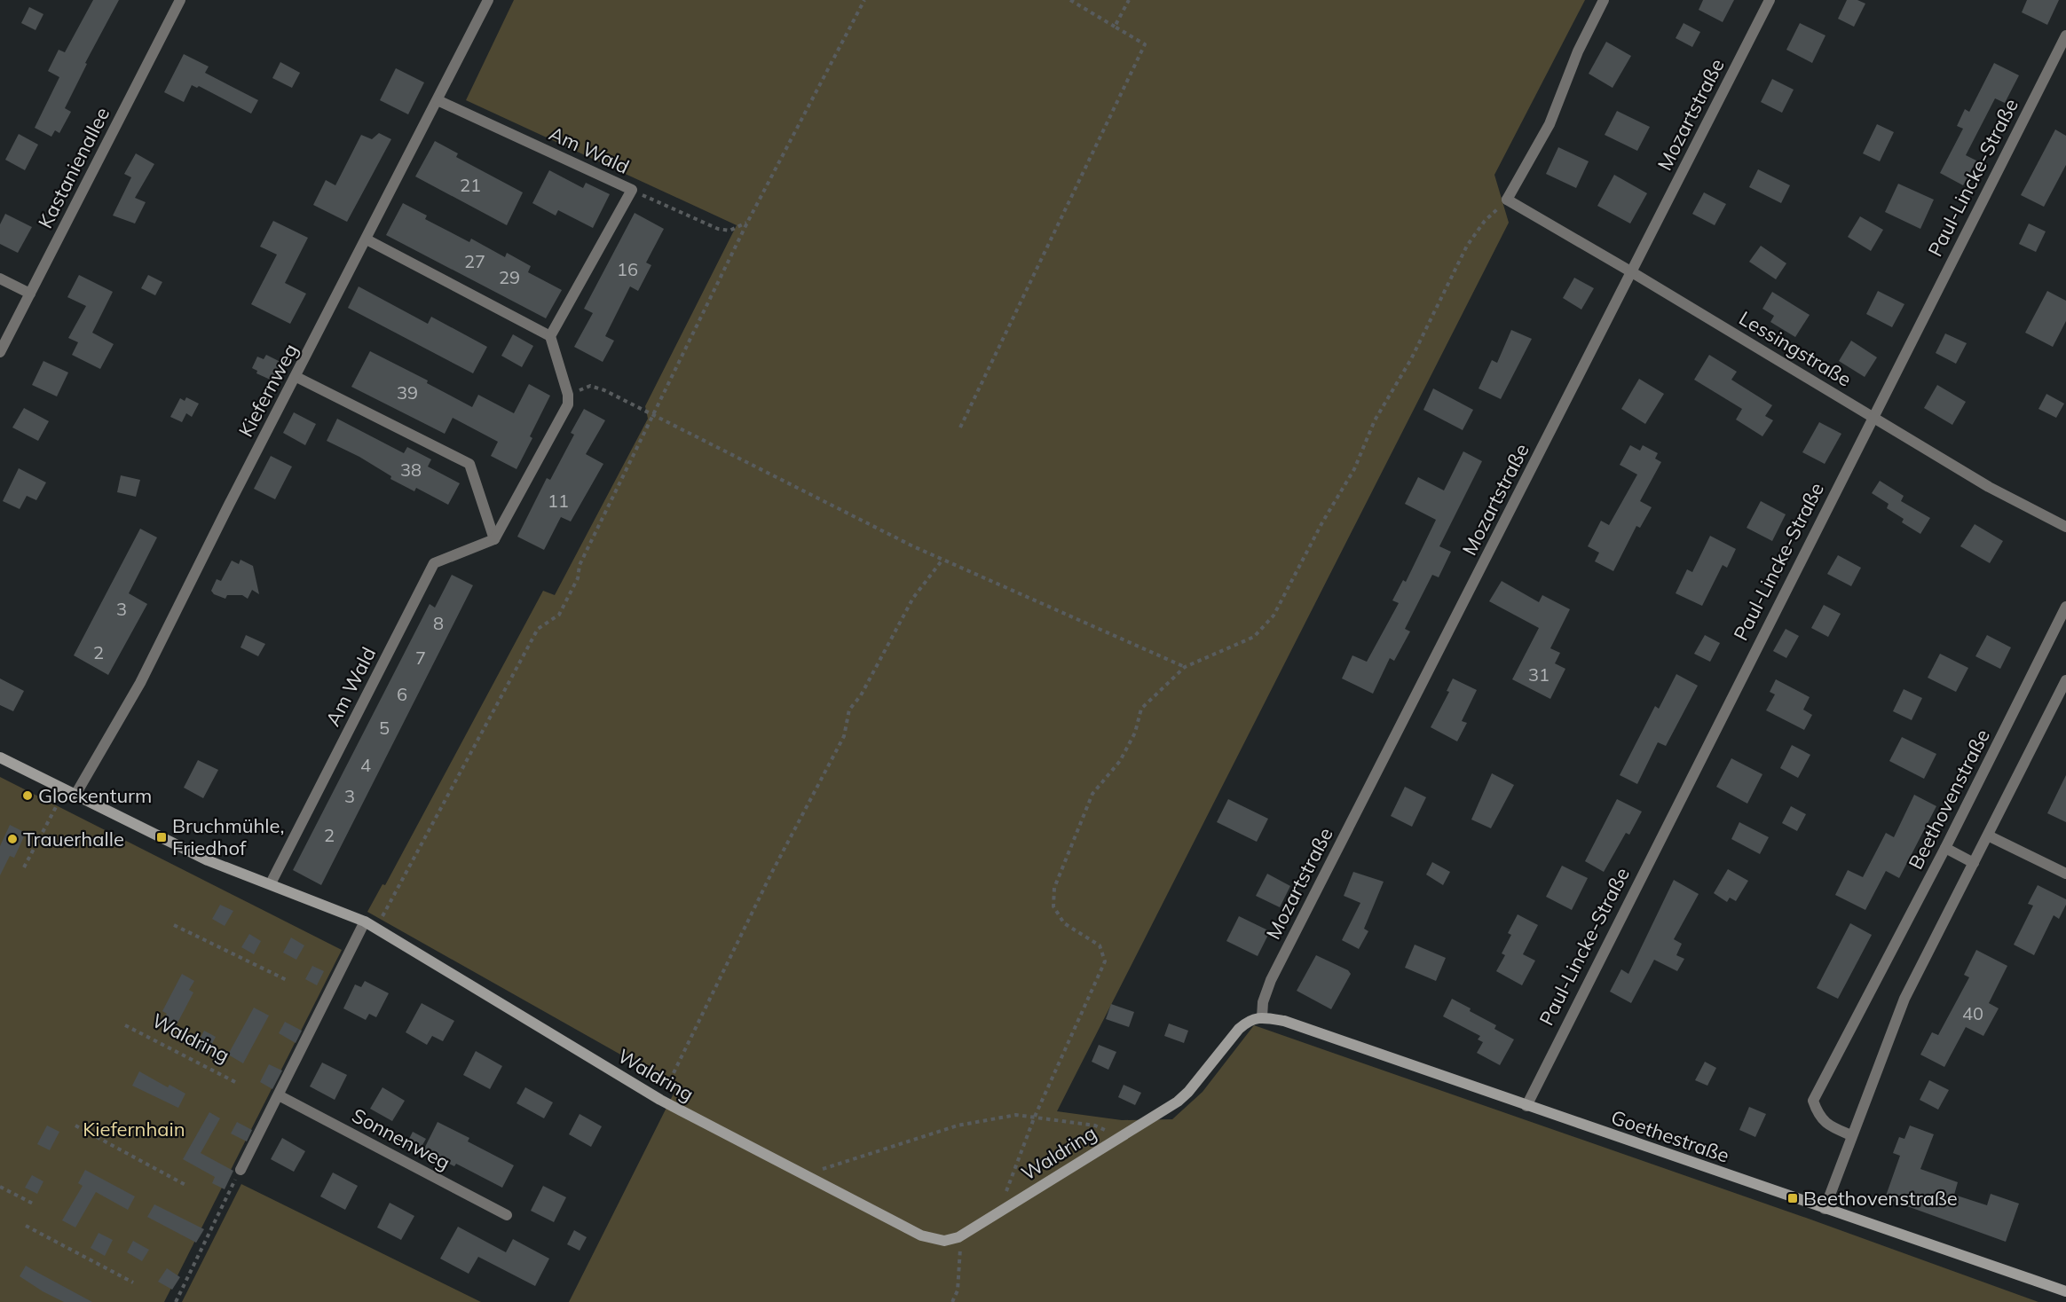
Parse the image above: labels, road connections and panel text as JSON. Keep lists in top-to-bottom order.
{
  "streets": {
    "street": [
      "Mozartstraße",
      "Am Wald",
      "Kastanienallee",
      "Paul-Lincke-Straße",
      "Lessingstraße",
      "Kiefernweg",
      "Beethovenstraße",
      "Waldring",
      "Goethestraße",
      "Sonnenweg"
    ]
  },
  "crossings": [
    ["Mozartstraße", "Lessingstraße"],
    ["Mozartstraße", "Waldring"],
    ["Mozartstraße", "Goethestraße"],
    ["Am Wald", "Kiefernweg"],
    ["Am Wald", "Waldring"],
    ["Paul-Lincke-Straße", "Lessingstraße"],
    ["Paul-Lincke-Straße", "Goethestraße"],
    ["Kiefernweg", "Waldring"],
    ["Waldring", "Goethestraße"]
  ],
  "parks": ["Kiefernhain"],
  "places": {
    "other": ["Glockenturm", "Trauerhalle"],
    "transit": ["Bruchmühle, Friedhof", "Beethovenstraße"]
  },
  "house_numbers": [
    "21",
    "27",
    "16",
    "29",
    "39",
    "38",
    "11",
    "3",
    "8",
    "2",
    "7",
    "31",
    "6",
    "5",
    "4",
    "3",
    "2",
    "40"
  ]
}
